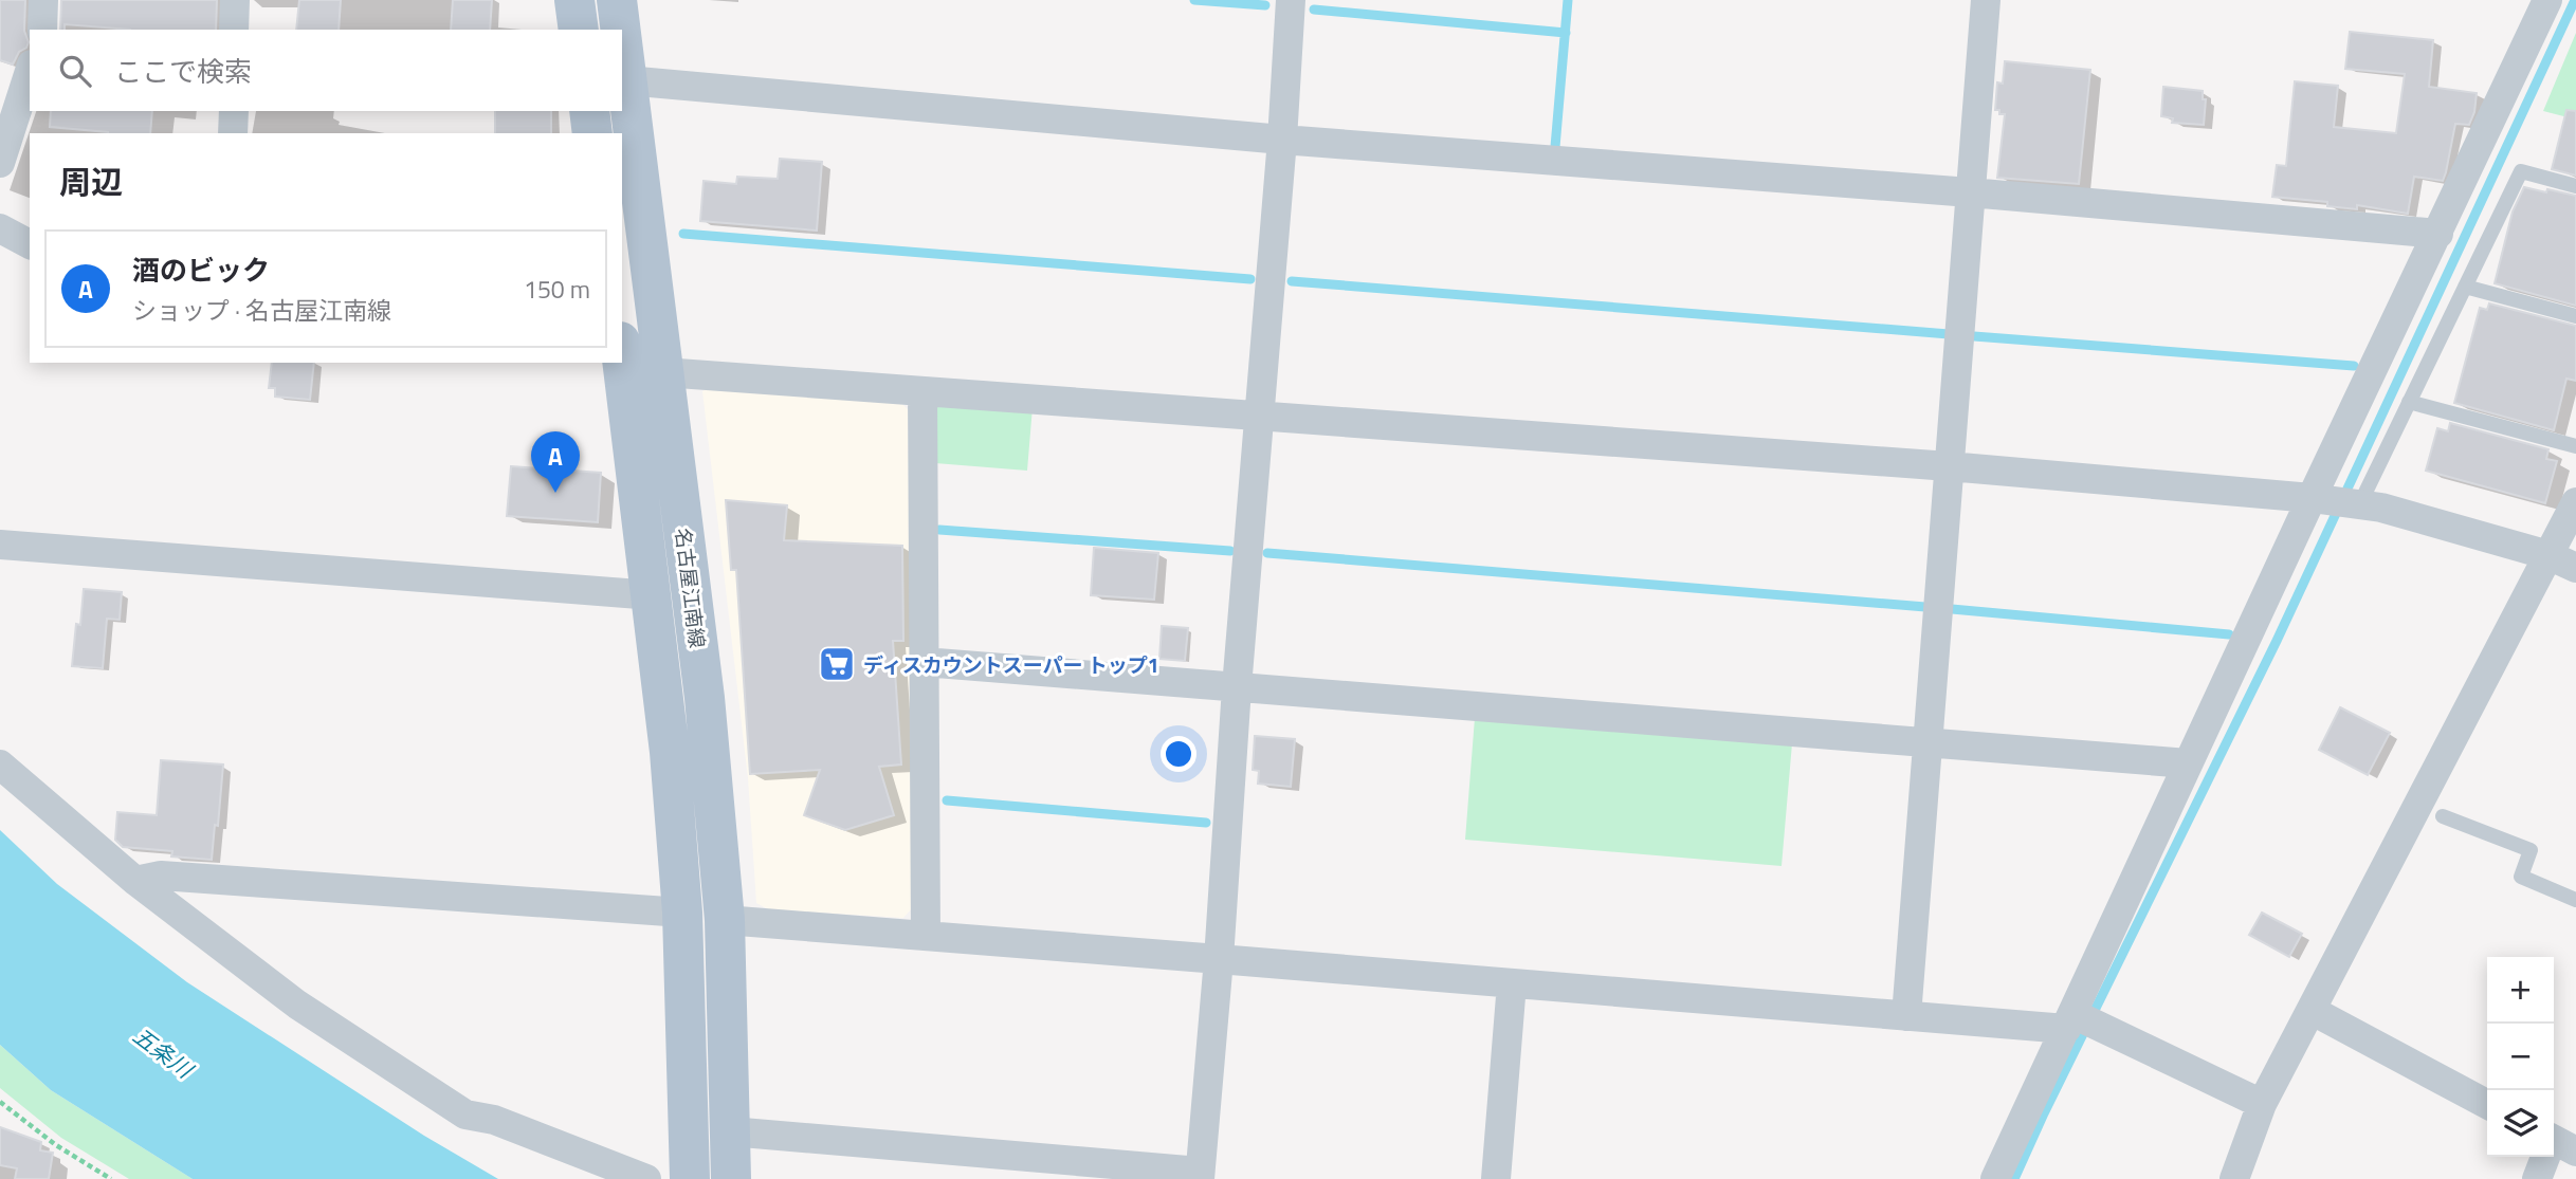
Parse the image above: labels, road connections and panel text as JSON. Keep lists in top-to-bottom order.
{
  "streets": {
    "main road": ["名古屋江南線"]
  },
  "water": ["五条川"],
  "places": {
    "supermarket": ["ディスカウントスーパー トップ1"]
  },
  "page": {
    "search": "ここで検索",
    "heading": "周辺",
    "list": [
      {
        "mark": "A",
        "name": "酒のビック",
        "note": "ショップ · 名古屋江南線",
        "value": "150 m"
      }
    ],
    "pins": "A",
    "map_buttons": ["+", "−"]
  }
}
